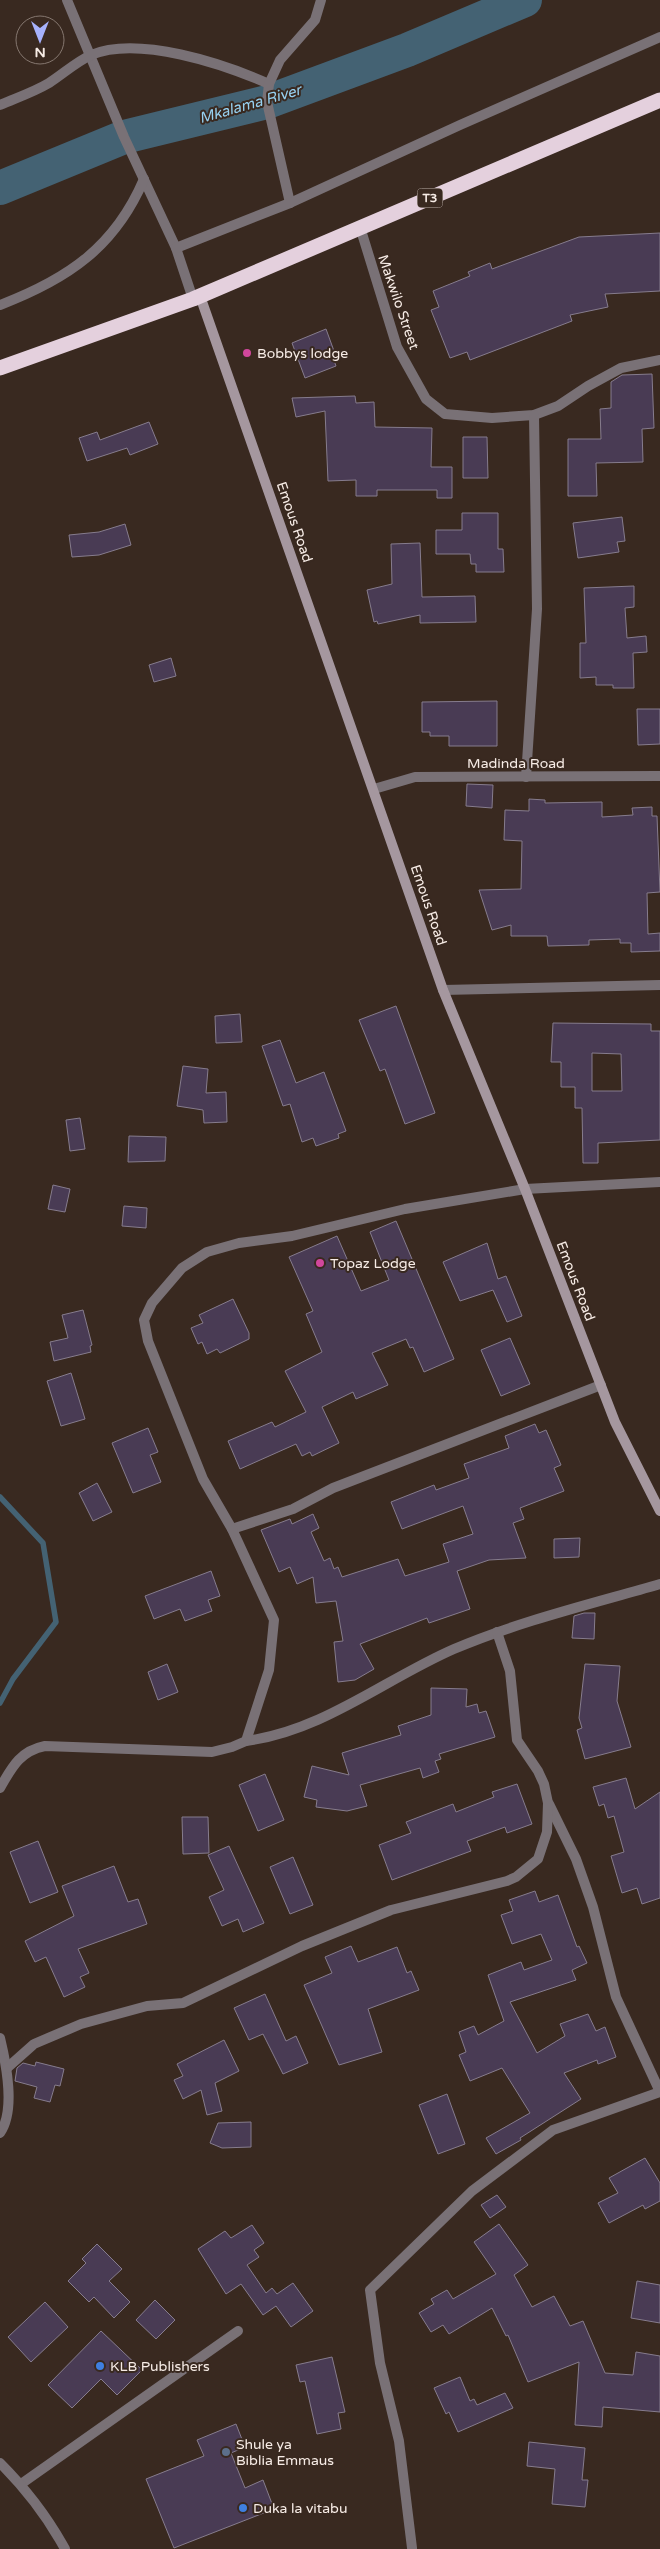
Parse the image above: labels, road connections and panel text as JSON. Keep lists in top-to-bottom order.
{
  "streets": {
    "highway": ["T3"],
    "street": ["Makwilo Street", "Emous Road", "Madinda Road"]
  },
  "crossings": [
    ["T3", "Makwilo Street"],
    ["T3", "Emous Road"],
    ["Emous Road", "Madinda Road"]
  ],
  "water": ["Mkalama River"],
  "places": [
    "Bobbys lodge",
    "Topaz Lodge",
    "KLB Publishers",
    "Shule ya Biblia Emmaus",
    "Duka la vitabu"
  ],
  "north": "bottom"
}
